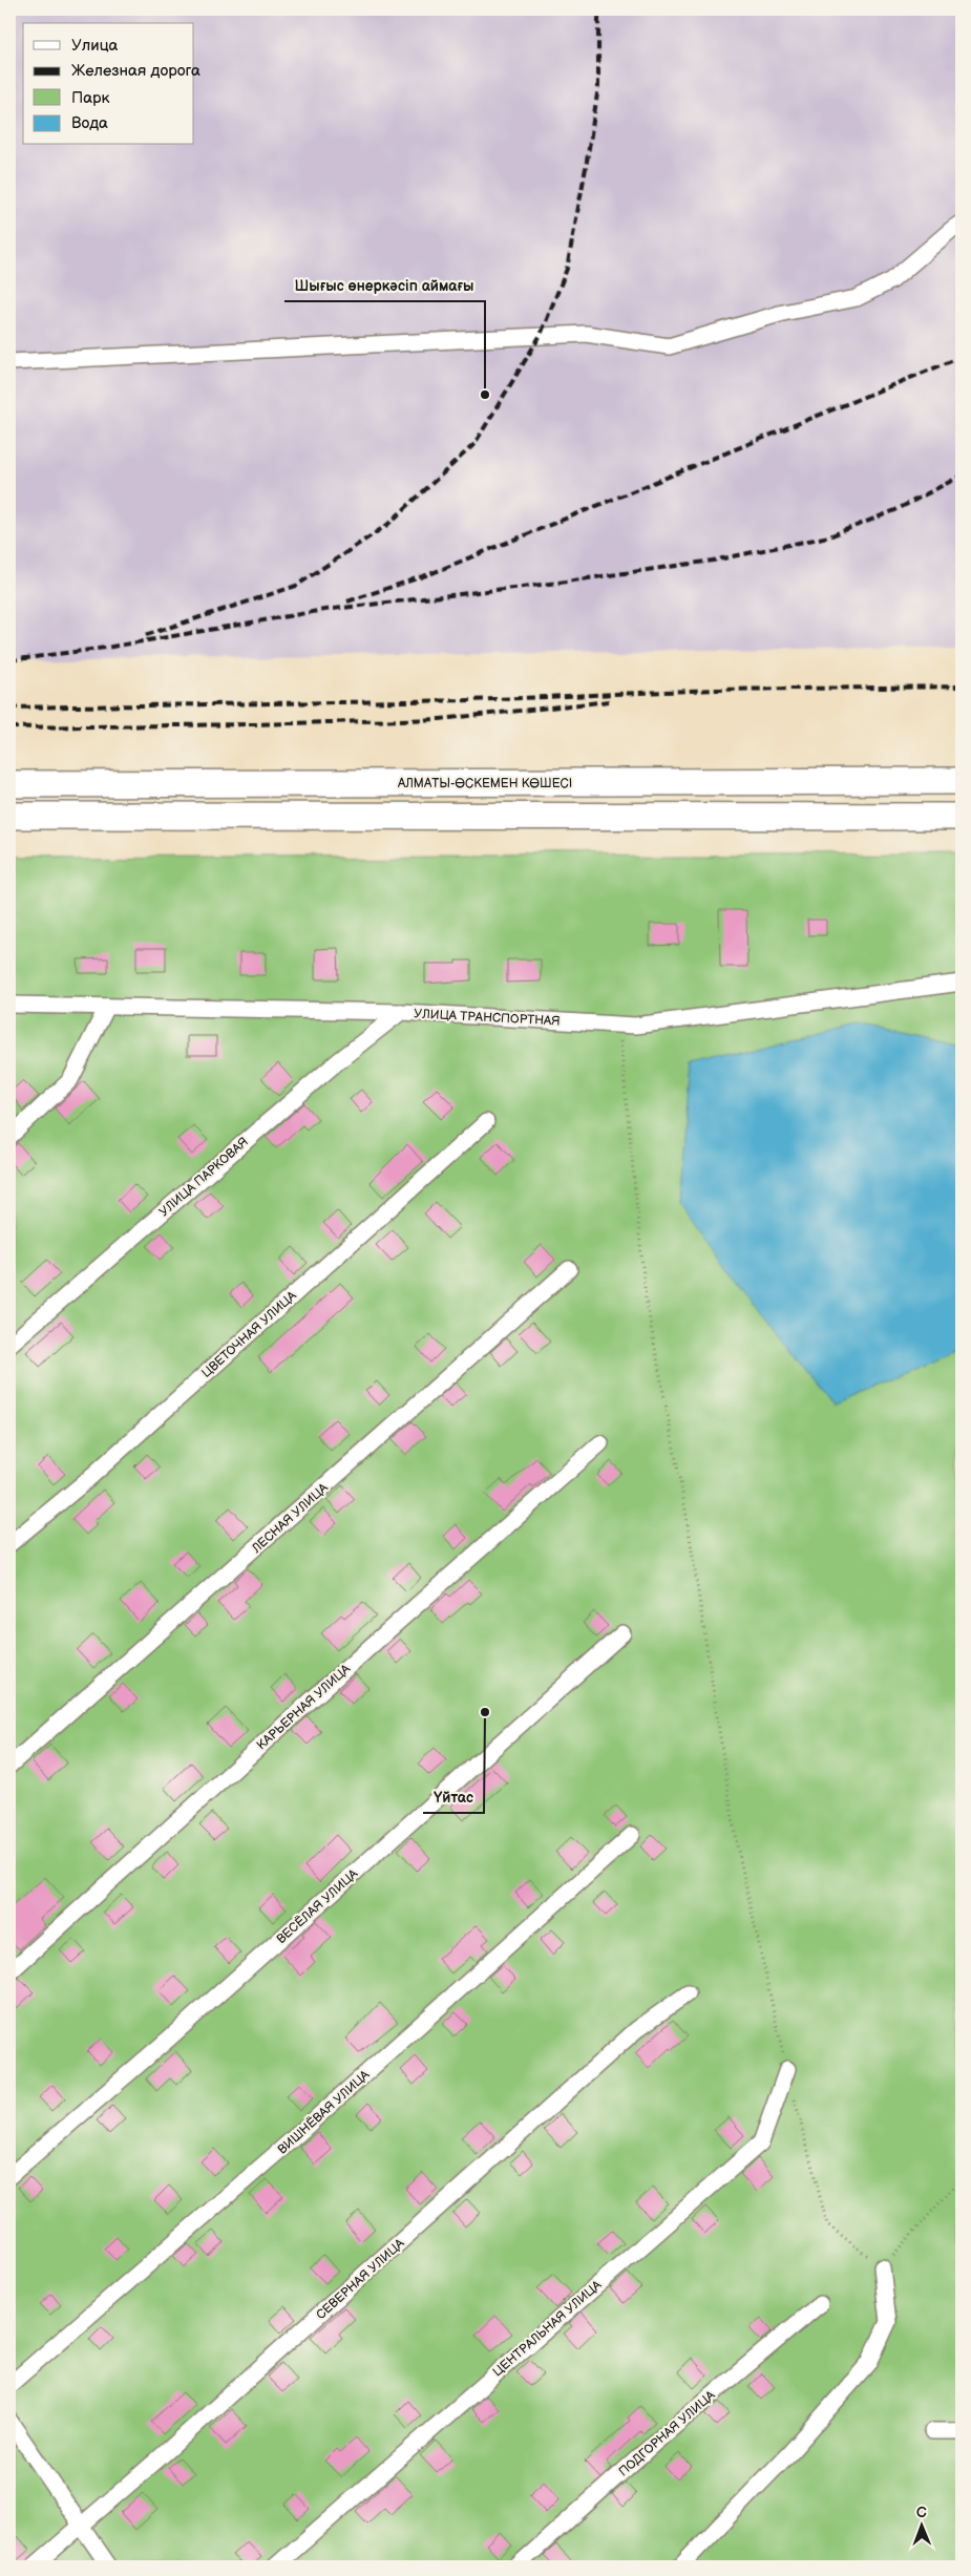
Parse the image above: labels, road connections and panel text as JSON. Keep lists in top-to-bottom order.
{
  "streets": {
    "highway": ["АЛМАТЫ-ӨСКЕМЕН КӨШЕСІ"],
    "street": [
      "УЛИЦА ТРАНСПОРТНАЯ",
      "УЛИЦА ПАРКОВАЯ",
      "ЦВЕТОЧНАЯ УЛИЦА",
      "ЛЕСНАЯ УЛИЦА",
      "КАРЬЕРНАЯ УЛИЦА",
      "ВЕСЁЛАЯ УЛИЦА",
      "ВИШНЁВАЯ УЛИЦА",
      "СЕВЕРНАЯ УЛИЦА",
      "ЦЕНТРАЛЬНАЯ УЛИЦА",
      "ПОДГОРНАЯ УЛИЦА"
    ]
  },
  "crossings": [
    ["УЛИЦА ТРАНСПОРТНАЯ", "УЛИЦА ПАРКОВАЯ"]
  ],
  "places": ["Шығыс өнеркәсіп аймағы", "Үйтас"],
  "legend": [
    "Улица",
    "Железная дорога",
    "Парк",
    "Вода"
  ],
  "north": "top"
}
